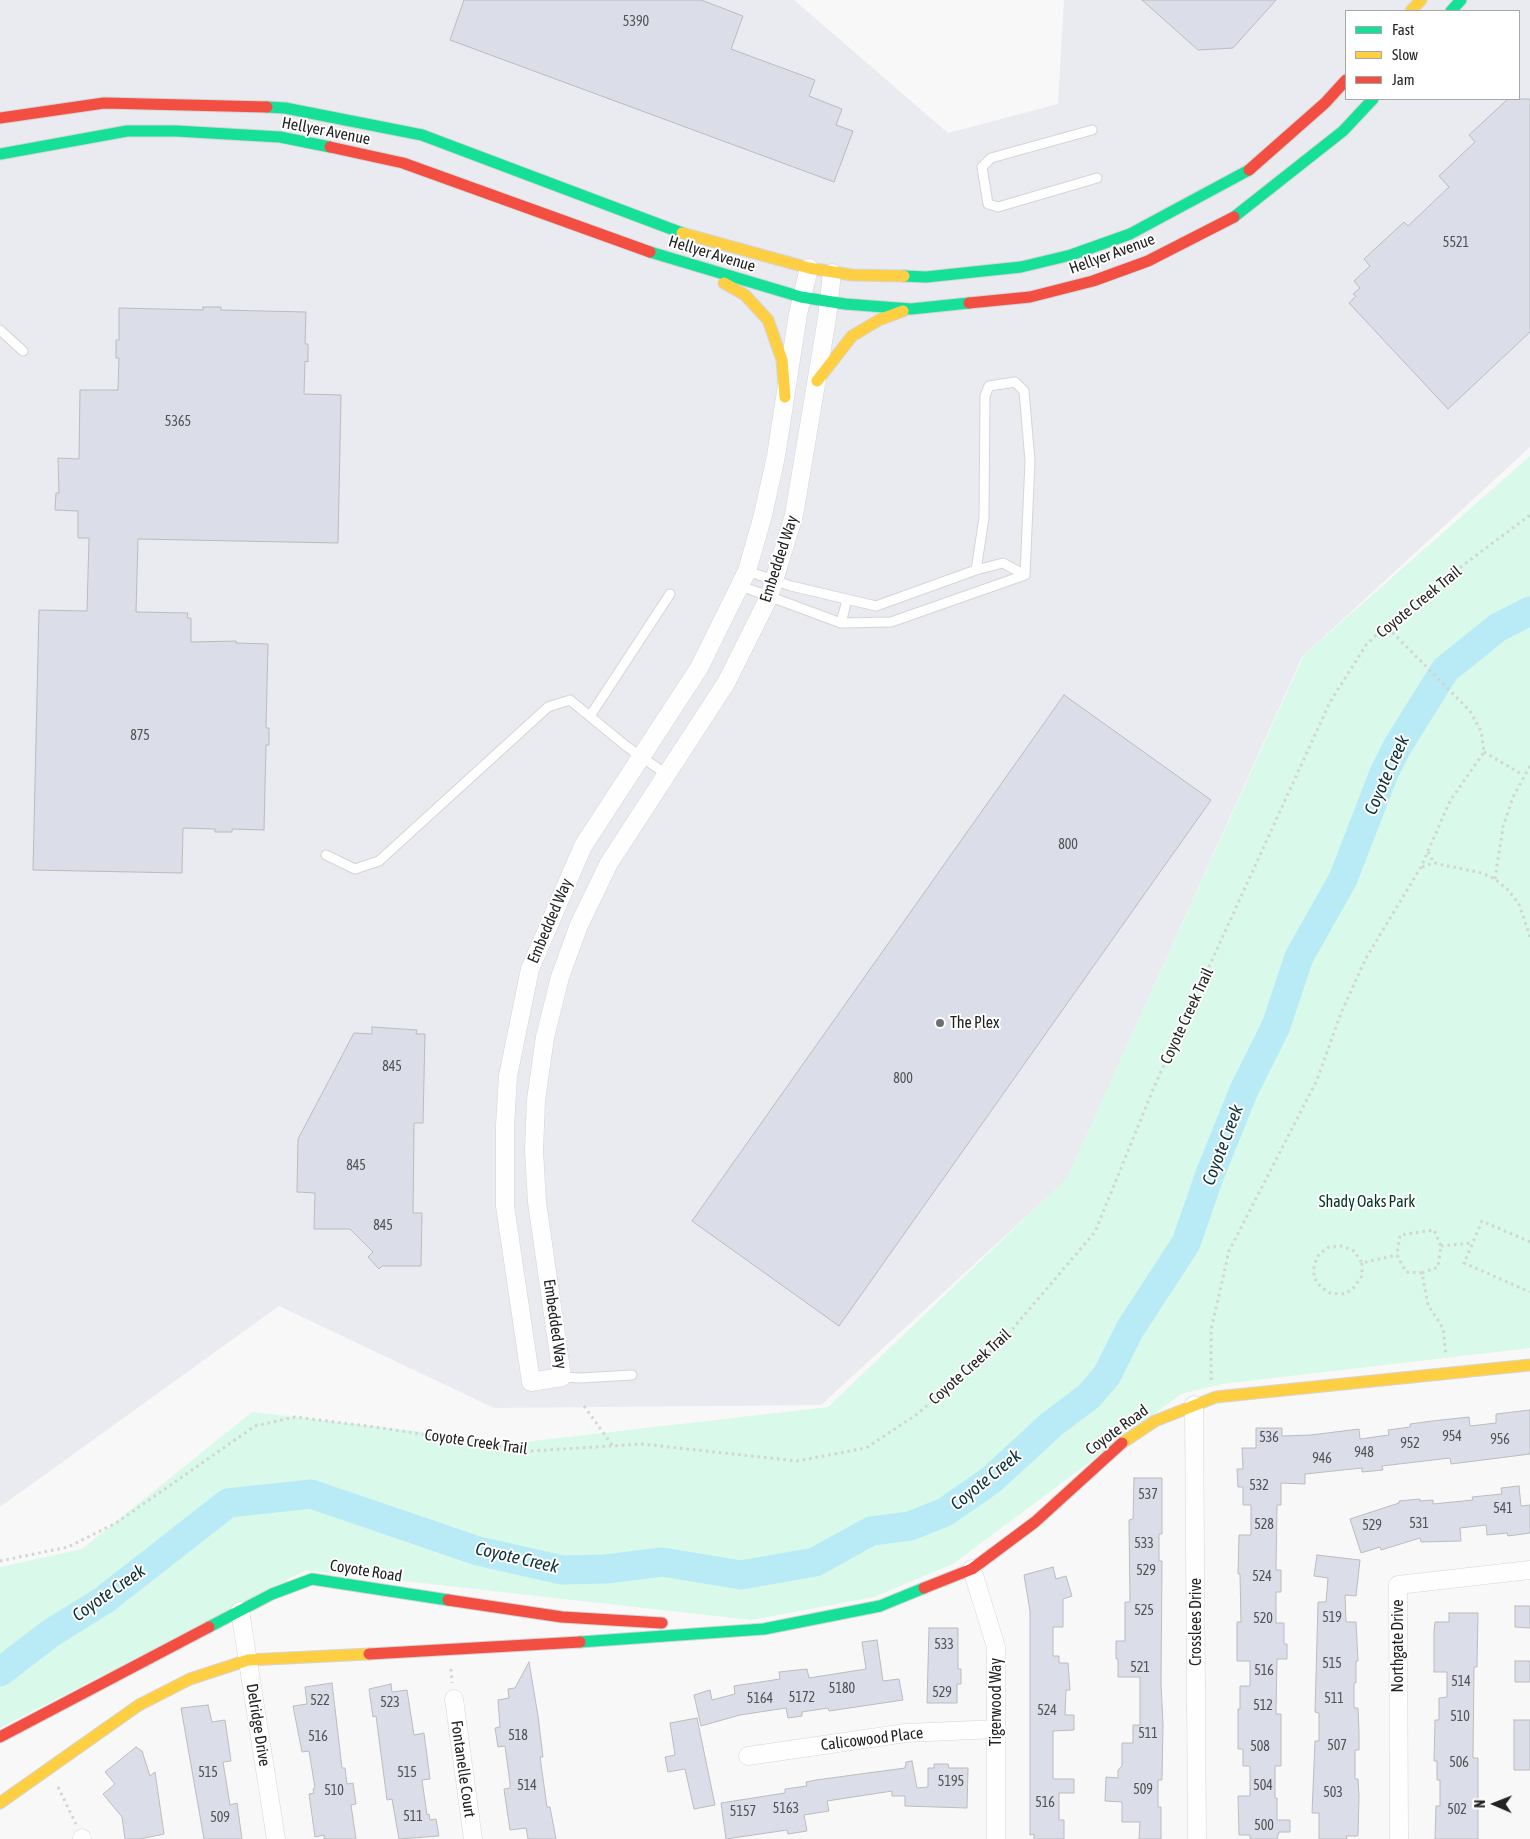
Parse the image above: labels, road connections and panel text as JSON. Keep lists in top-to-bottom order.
{
  "streets": {
    "main road": ["Hellyer Avenue", "Coyote Road"],
    "street": [
      "Embedded Way",
      "Crosslees Drive",
      "Northgate Drive",
      "Tigerwood Way",
      "Delridge Drive",
      "Calicowood Place",
      "Fontanelle Court"
    ],
    "path": ["Coyote Creek Trail"]
  },
  "crossings": [
    ["Hellyer Avenue", "Embedded Way"],
    ["Coyote Road", "Crosslees Drive"],
    ["Coyote Road", "Tigerwood Way"],
    ["Coyote Road", "Delridge Drive"],
    ["Tigerwood Way", "Calicowood Place"]
  ],
  "water": ["Coyote Creek"],
  "parks": ["Shady Oaks Park"],
  "places": ["The Plex"],
  "house_numbers": [
    "5390",
    "5521",
    "5365",
    "875",
    "800",
    "845",
    "800",
    "845",
    "845",
    "954",
    "536",
    "956",
    "952",
    "948",
    "946",
    "532",
    "537",
    "541",
    "531",
    "528",
    "529",
    "533",
    "529",
    "524",
    "525",
    "519",
    "520",
    "533",
    "515",
    "521",
    "516",
    "514",
    "5180",
    "529",
    "5172",
    "5164",
    "511",
    "522",
    "523",
    "512",
    "524",
    "510",
    "511",
    "518",
    "516",
    "507",
    "508",
    "506",
    "515",
    "515",
    "5195",
    "514",
    "504",
    "509",
    "510",
    "503",
    "516",
    "5163",
    "502",
    "5157",
    "511",
    "509",
    "500"
  ],
  "legend": ["Fast", "Slow", "Jam"],
  "north": "left"
}
